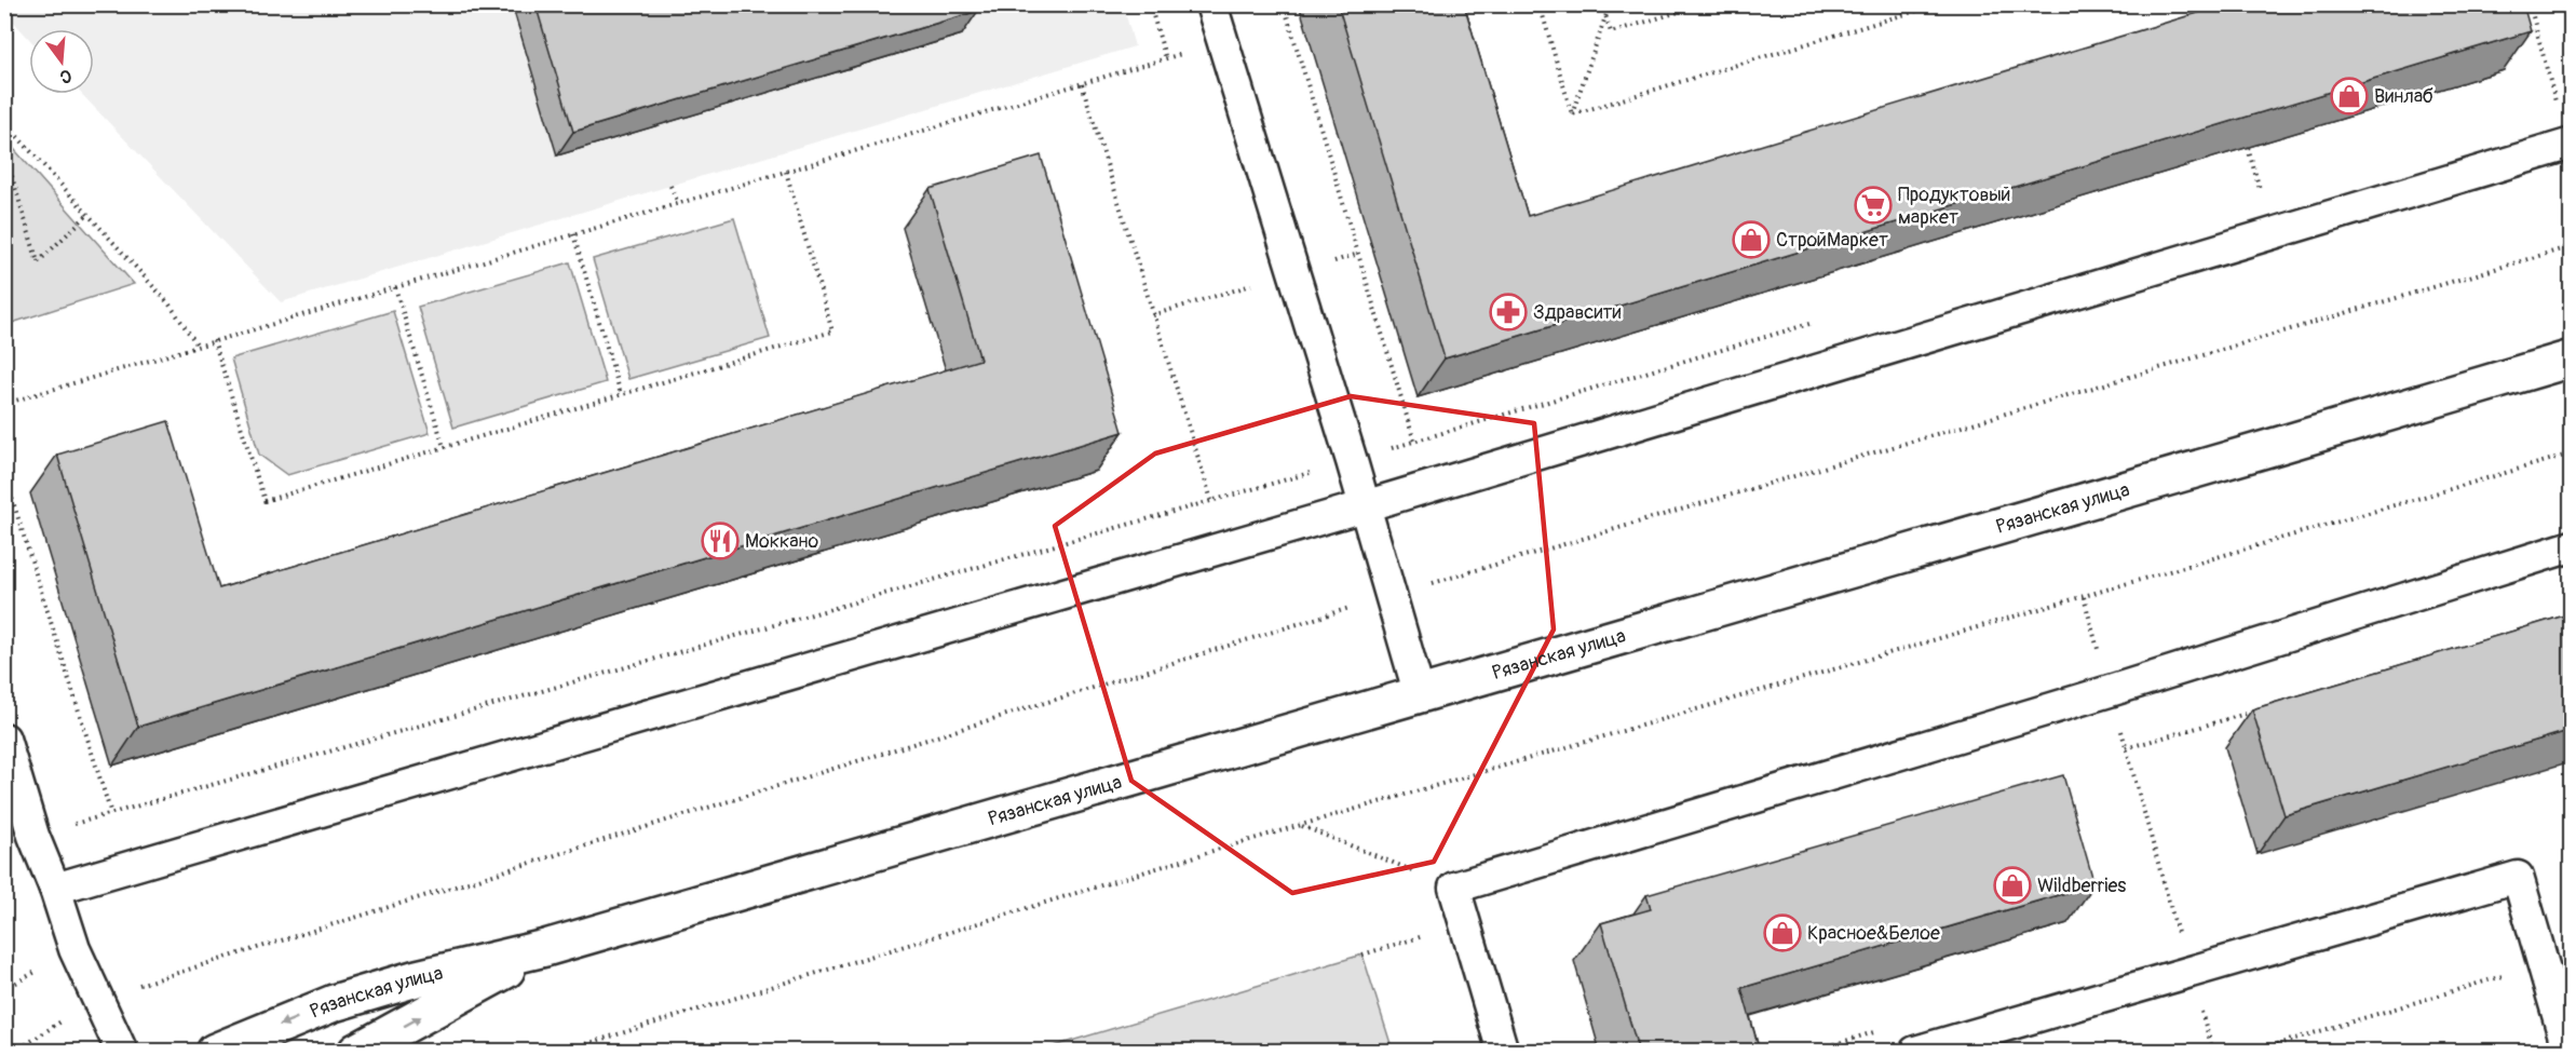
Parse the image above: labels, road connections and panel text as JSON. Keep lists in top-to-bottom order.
{
  "streets": {
    "street": ["Рязанская улица"]
  },
  "places": {
    "shop": [
      "Винлаб",
      "СтройМаркет",
      "Wildberries",
      "Красное&Белое"
    ],
    "supermarket": ["Продуктовый маркет"],
    "pharmacy": ["Здравсити"],
    "restaurant": ["Моккано"]
  },
  "north": "bottom"
}
